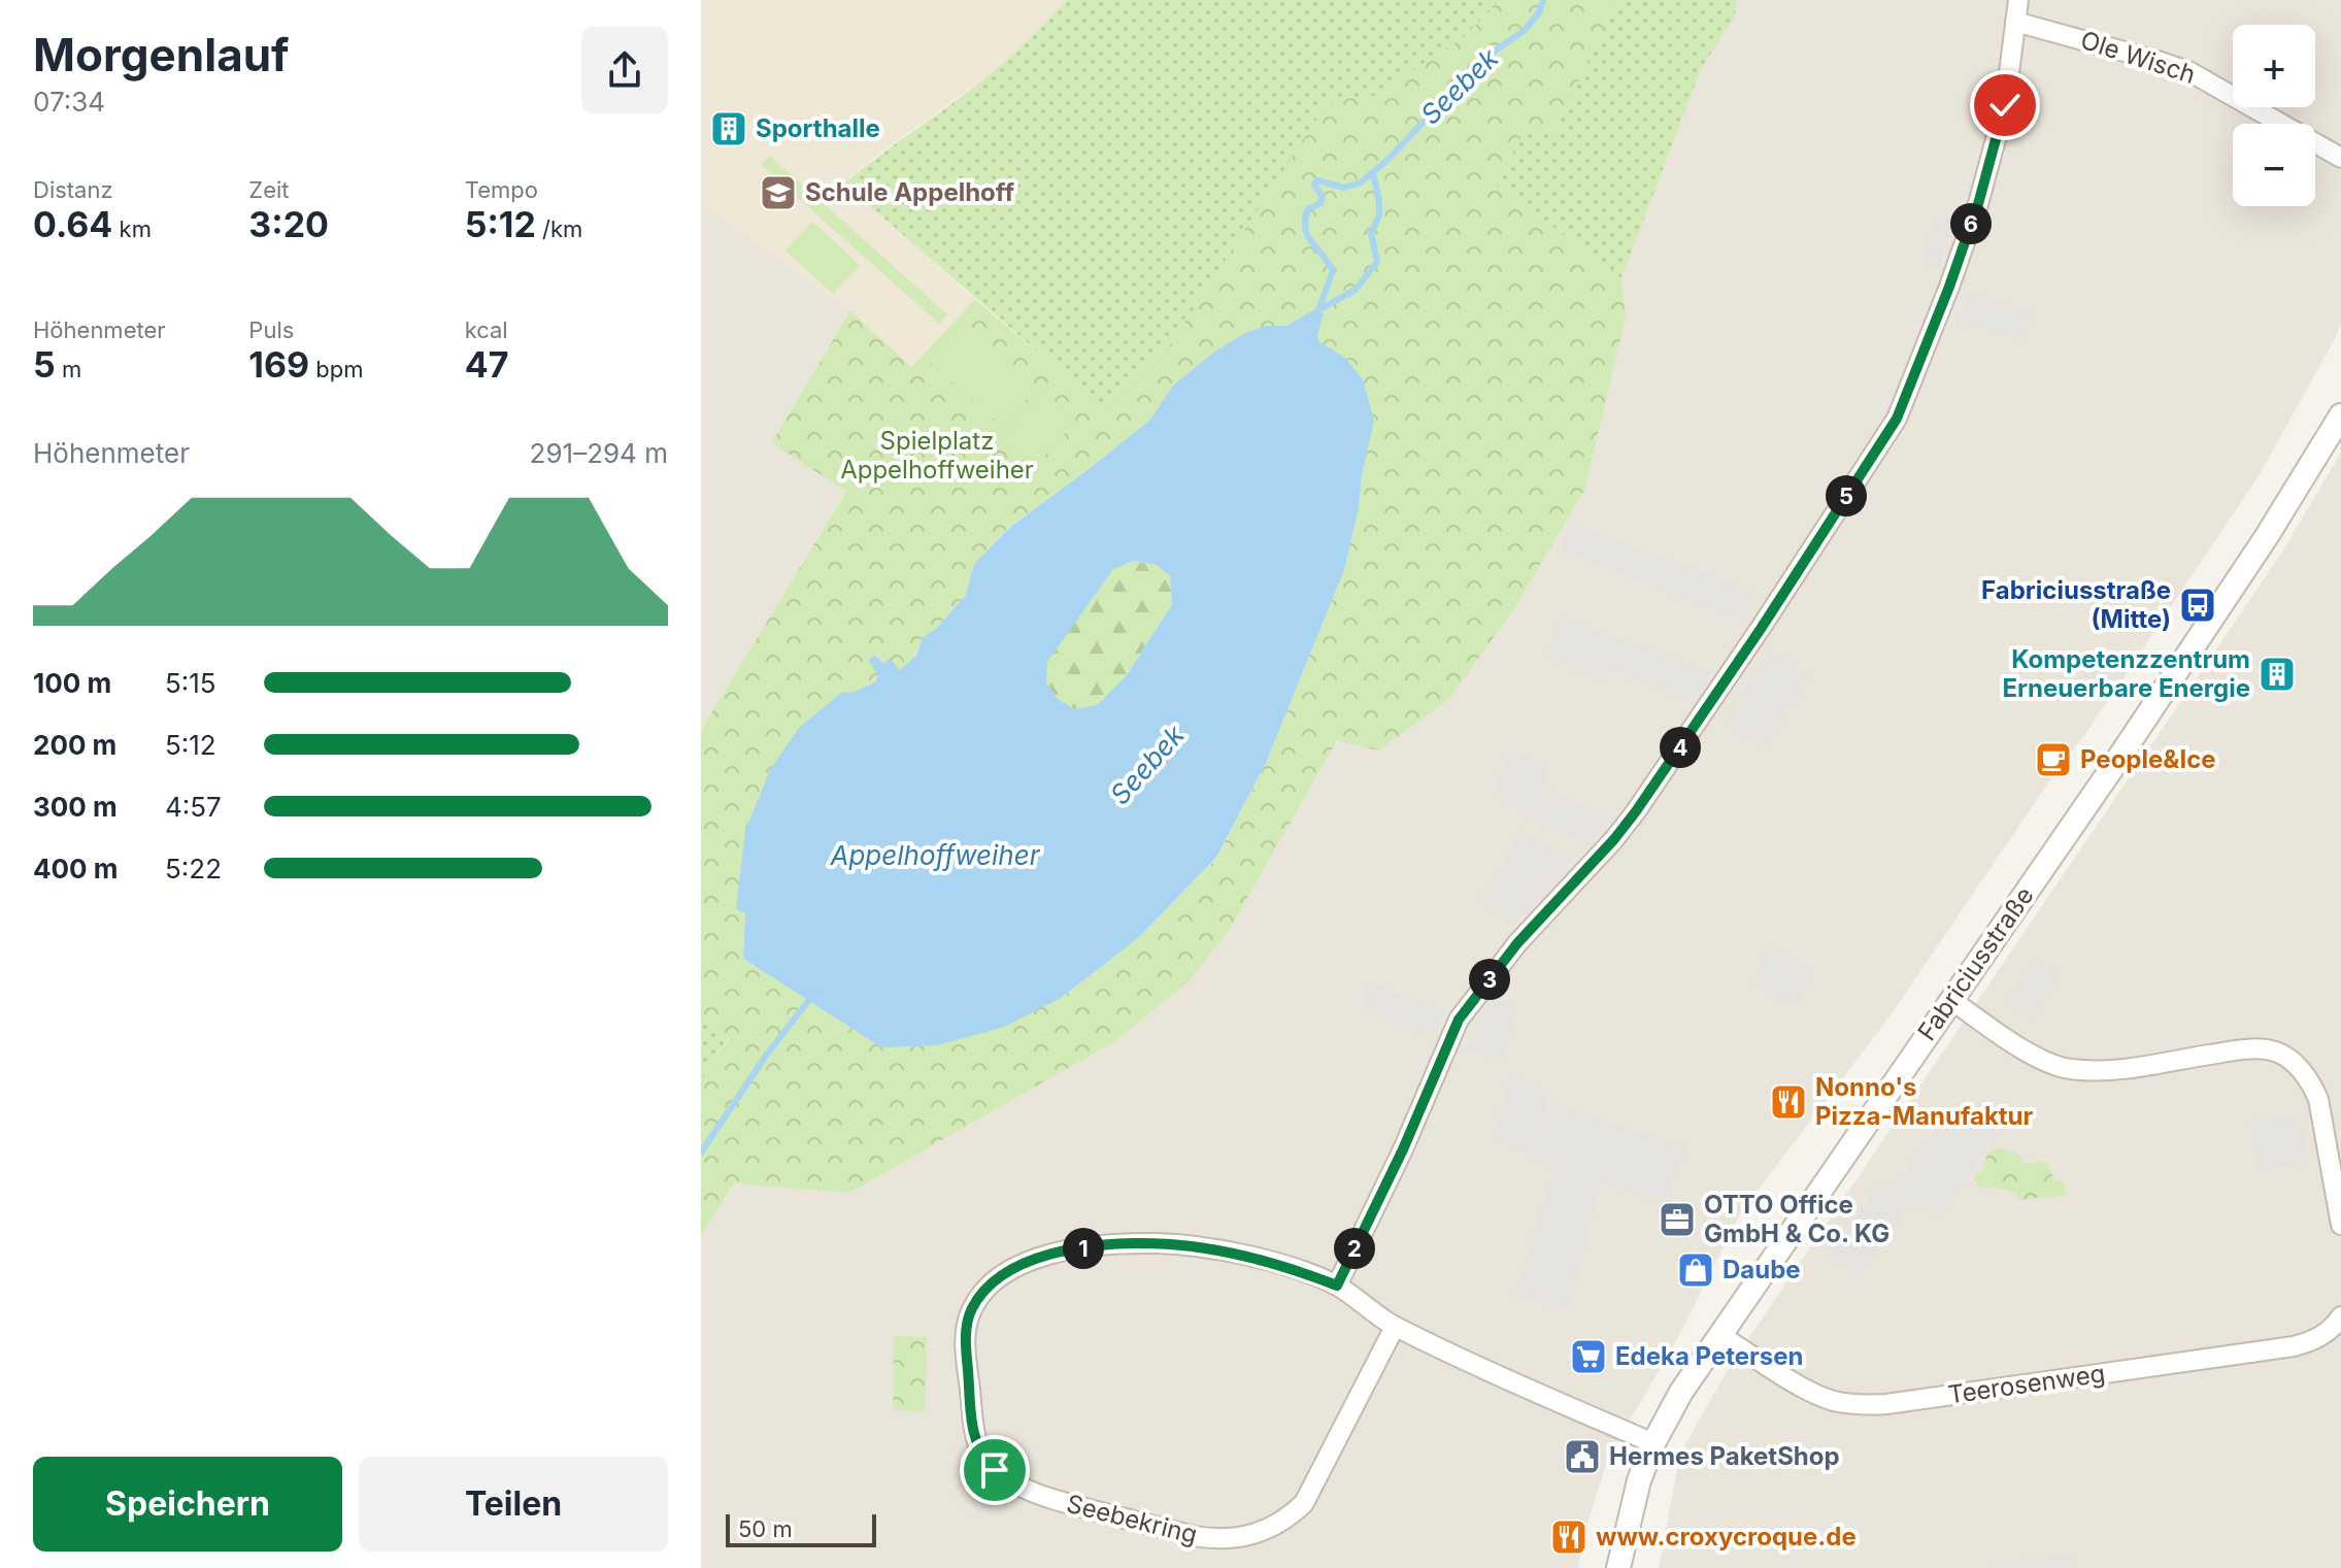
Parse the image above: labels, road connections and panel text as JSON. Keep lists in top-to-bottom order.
{
  "streets": {
    "street": [
      "Ole Wisch",
      "Fabriciusstraße",
      "Teerosenweg",
      "Seebekring"
    ]
  },
  "crossings": [
    ["Fabriciusstraße", "Teerosenweg"],
    ["Fabriciusstraße", "Seebekring"]
  ],
  "water": ["Seebek", "Appelhoffweiher"],
  "parks": ["Spielplatz Appelhoffweiher"],
  "places": {
    "building": ["Sporthalle", "Kompetenzzentrum Erneuerbare Energie"],
    "school or university": ["Schule Appelhoff"],
    "bus stop": ["Fabriciusstraße (Mitte)"],
    "cafe": ["People&Ice"],
    "restaurant": ["Nonno's Pizza-Manufaktur", "www.croxycroque.de"],
    "office": ["OTTO Office GmbH & Co. KG"],
    "shop": ["Daube"],
    "supermarket": ["Edeka Petersen"],
    "public building": ["Hermes PaketShop"]
  },
  "scale_bar": "50 m",
  "page": {
    "heading": ["Morgenlauf", "07:34"],
    "map_buttons": ["+", "−"],
    "stats": [
      ["Distanz", "0.64 km"],
      ["Zeit", "3:20"],
      ["Tempo", "5:12 /km"],
      ["Höhenmeter", "5 m"],
      ["Puls", "169 bpm"],
      ["kcal", "47"]
    ],
    "pins": [
      "6",
      "5",
      "4",
      "3",
      "1",
      "2"
    ],
    "chart": ["Höhenmeter", "291–294 m"],
    "list": [
      {
        "name": "100 m",
        "note": "5:15"
      },
      {
        "name": "200 m",
        "note": "5:12"
      },
      {
        "name": "300 m",
        "note": "4:57"
      },
      {
        "name": "400 m",
        "note": "5:22"
      }
    ],
    "buttons": ["Speichern", "Teilen"],
    "scale": "50 m"
  }
}
